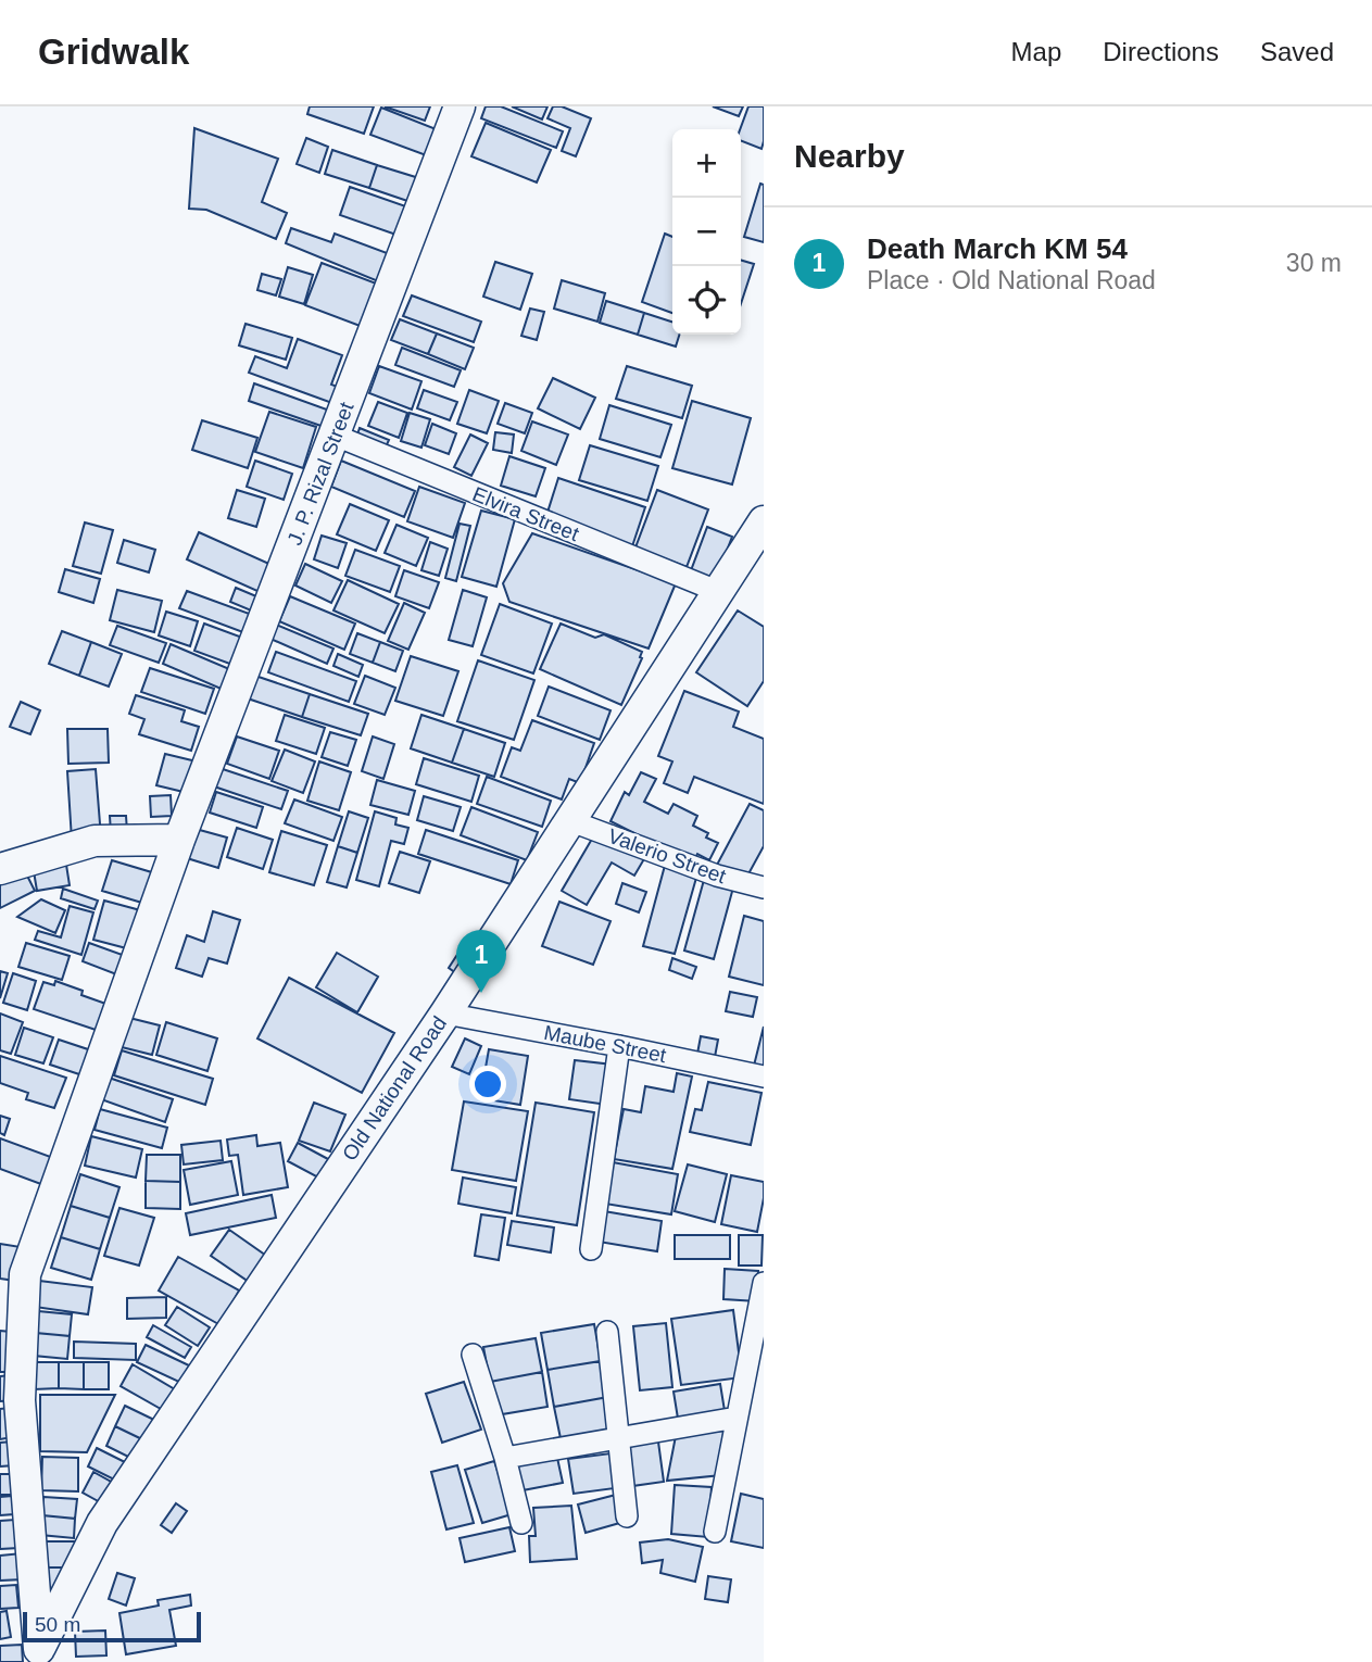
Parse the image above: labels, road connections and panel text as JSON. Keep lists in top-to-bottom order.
{
  "streets": {
    "street": [
      "J. P. Rizal Street",
      "Elvira Street",
      "Valerio Street",
      "Maube Street",
      "Old National Road"
    ]
  },
  "crossings": [
    ["J. P. Rizal Street", "Elvira Street"],
    ["J. P. Rizal Street", "Old National Road"],
    ["Elvira Street", "Old National Road"],
    ["Valerio Street", "Old National Road"],
    ["Maube Street", "Old National Road"]
  ],
  "scale_bar": "50 m",
  "page": {
    "header": "Gridwalk",
    "nav": ["Map", "Directions", "Saved"],
    "heading": "Nearby",
    "map_buttons": ["+", "−"],
    "list": [
      {
        "mark": "1",
        "name": "Death March KM 54",
        "note": "Place · Old National Road",
        "value": "30 m"
      }
    ],
    "pins": "1",
    "scale": "50 m"
  }
}
